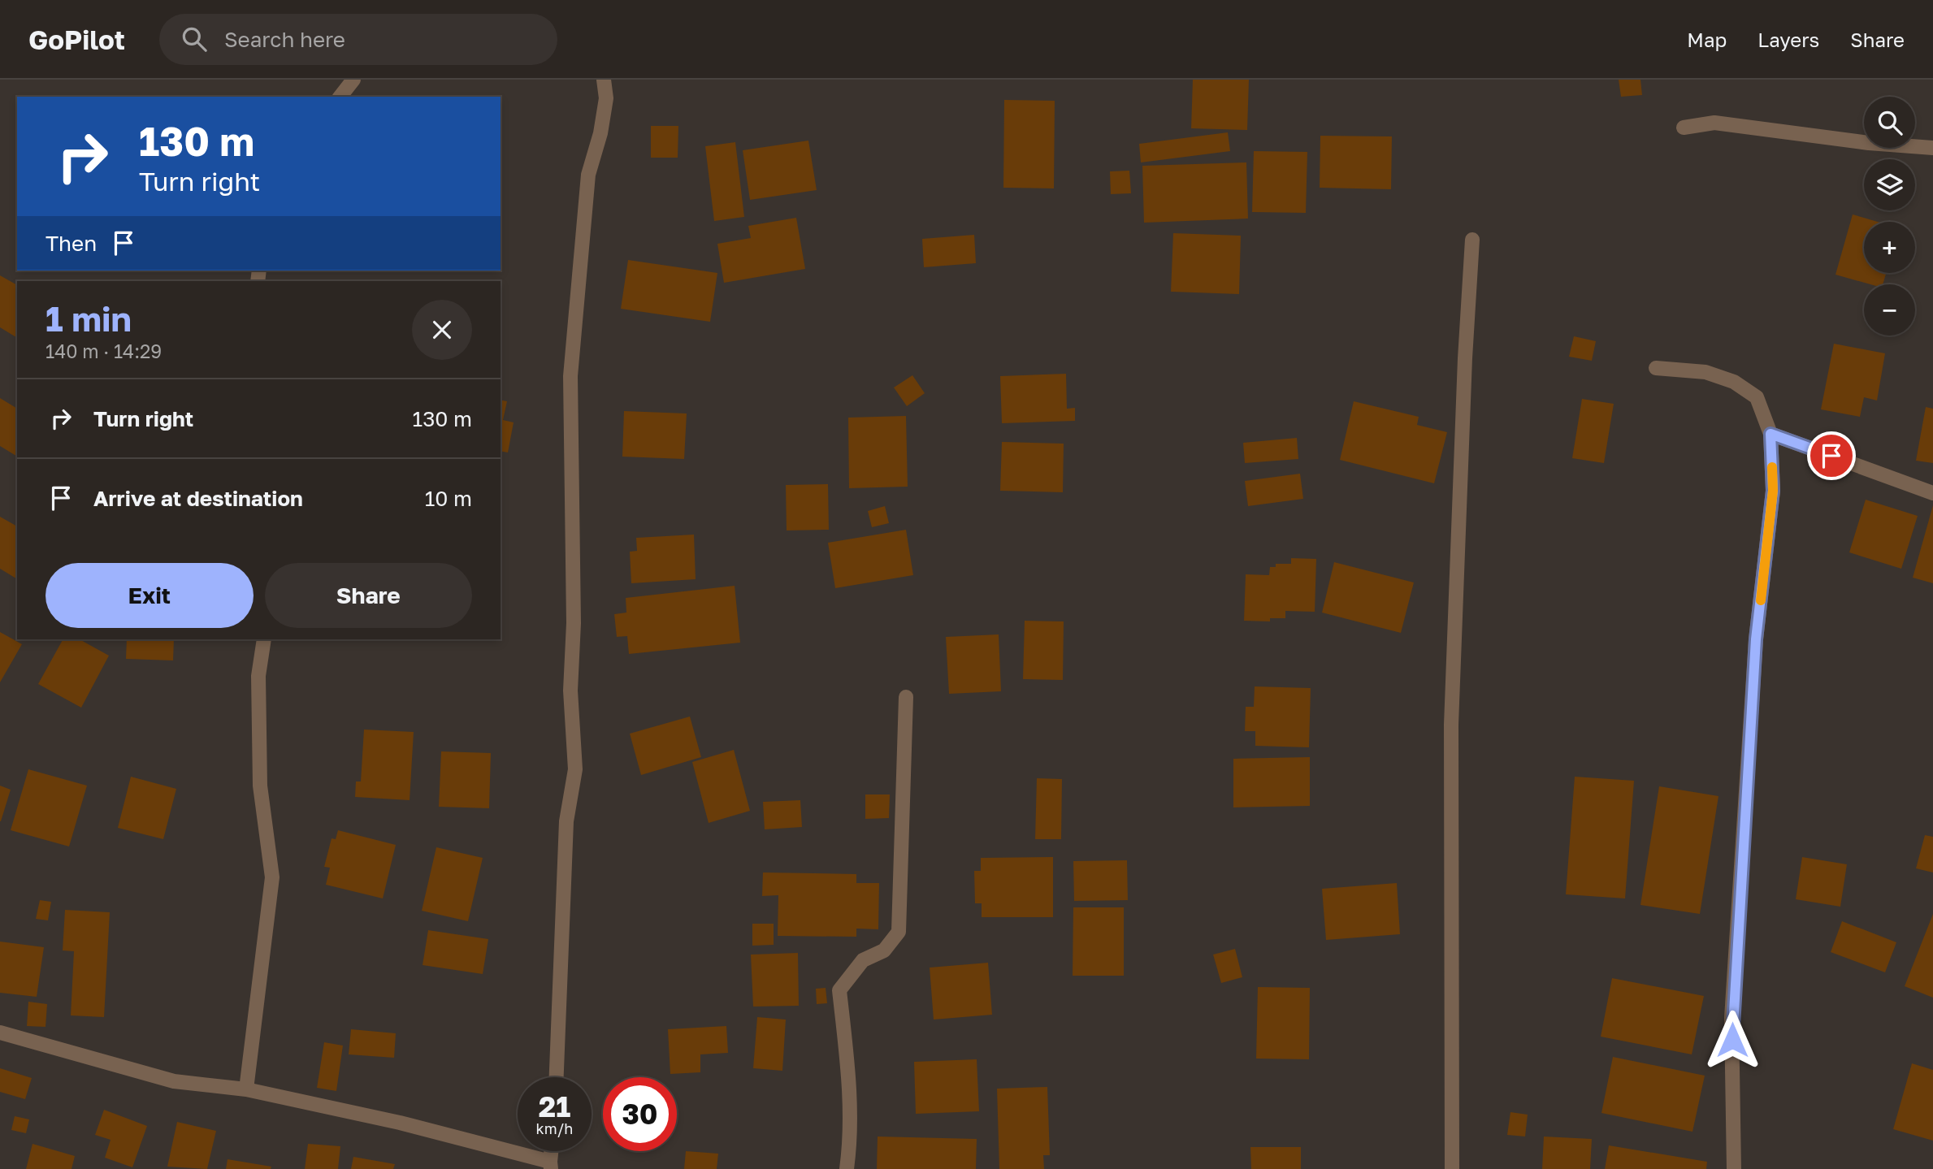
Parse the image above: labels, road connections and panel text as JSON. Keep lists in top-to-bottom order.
{
  "page": {
    "header": "GoPilot",
    "search": "Search here",
    "nav": ["Map", "Layers", "Share"],
    "map_buttons": ["+", "−"],
    "turn": ["130 m", "Turn right"],
    "then": "Then",
    "heading": ["1 min", "140 m · 14:29"],
    "list": [
      {
        "name": "Turn right",
        "value": "130 m"
      },
      {
        "name": "Arrive at destination",
        "value": "10 m"
      }
    ],
    "buttons": ["Exit", "Share"],
    "speed": "21 km/h",
    "limit": "30"
  }
}
